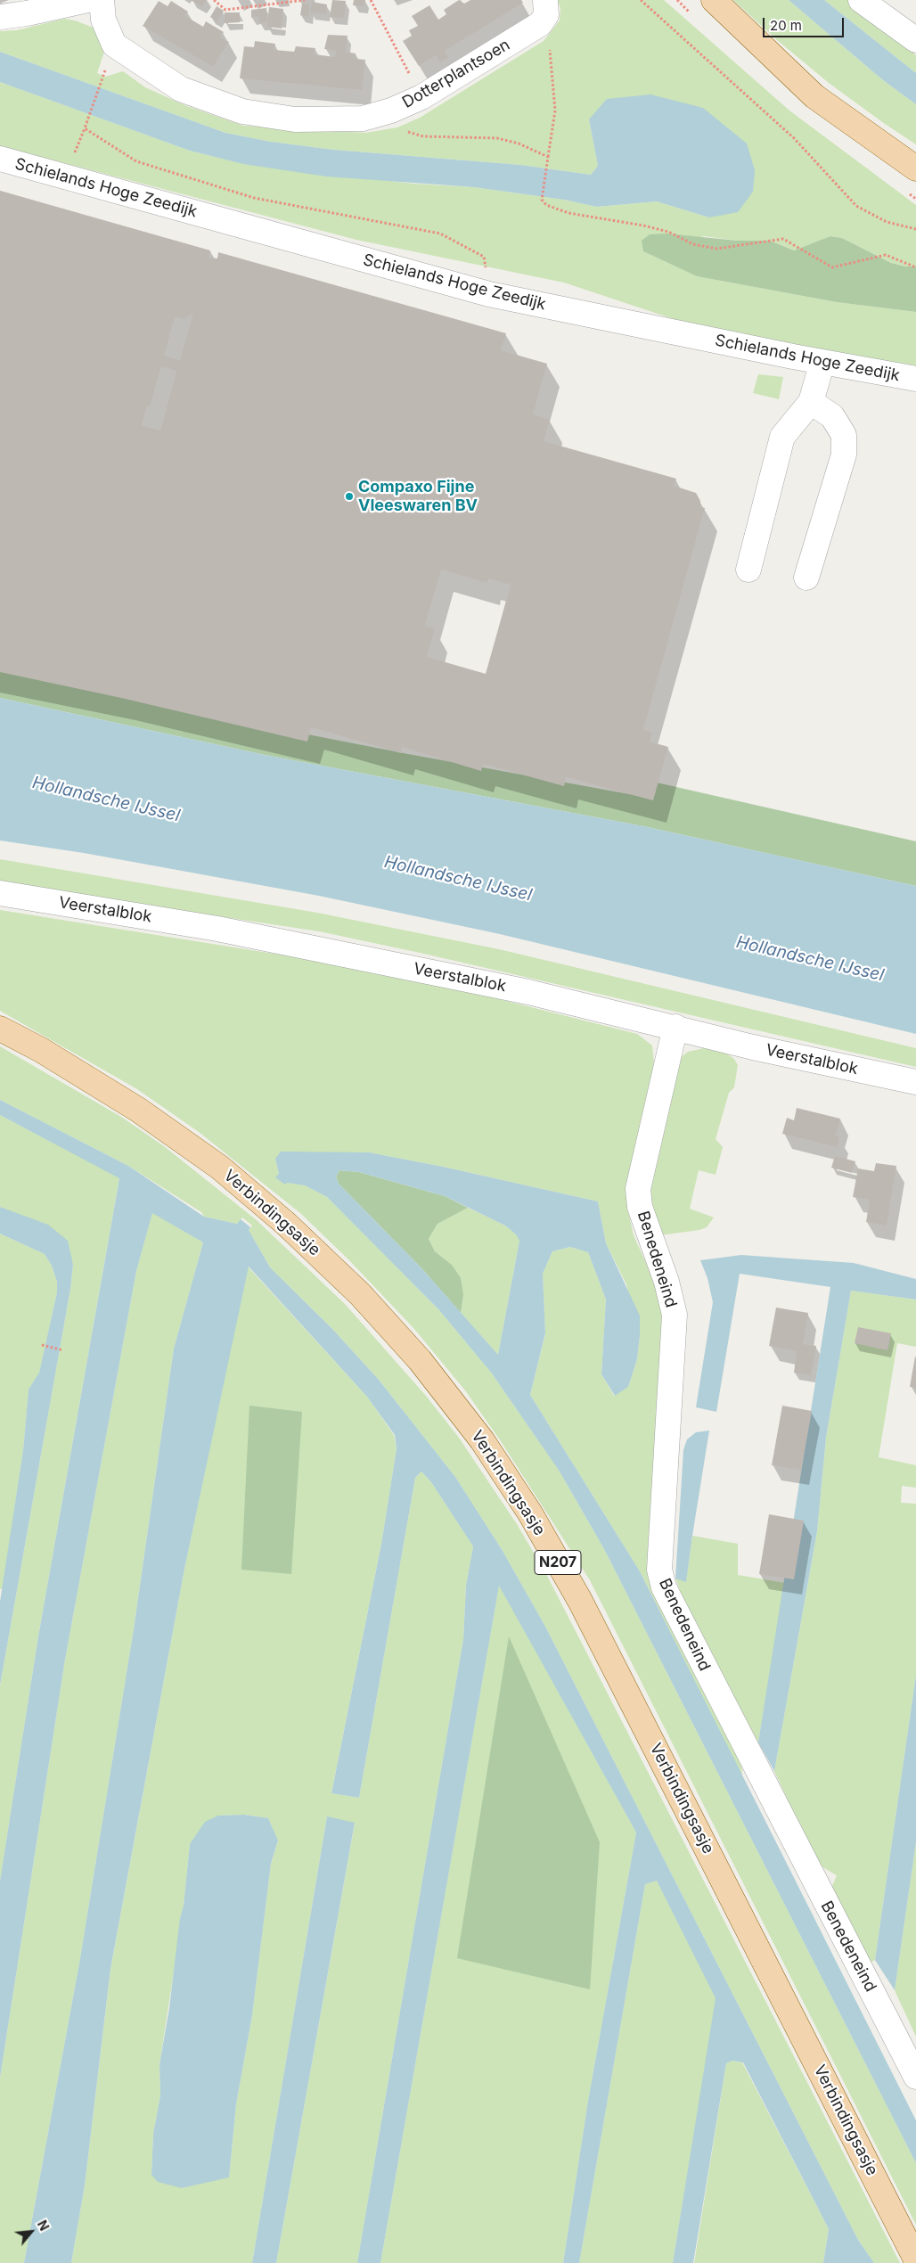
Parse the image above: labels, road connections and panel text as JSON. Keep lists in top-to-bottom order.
{
  "streets": {
    "main road": ["Verbindingsasje", "N207"],
    "street": [
      "Dotterplantsoen",
      "Schielands Hoge Zeedijk",
      "Veerstalblok",
      "Benedeneind"
    ]
  },
  "crossings": [
    ["Veerstalblok", "Benedeneind"]
  ],
  "water": ["Hollandsche IJssel"],
  "places": ["Compaxo Fijne Vleeswaren BV"],
  "scale_bar": "20 m",
  "north": "top right"
}
